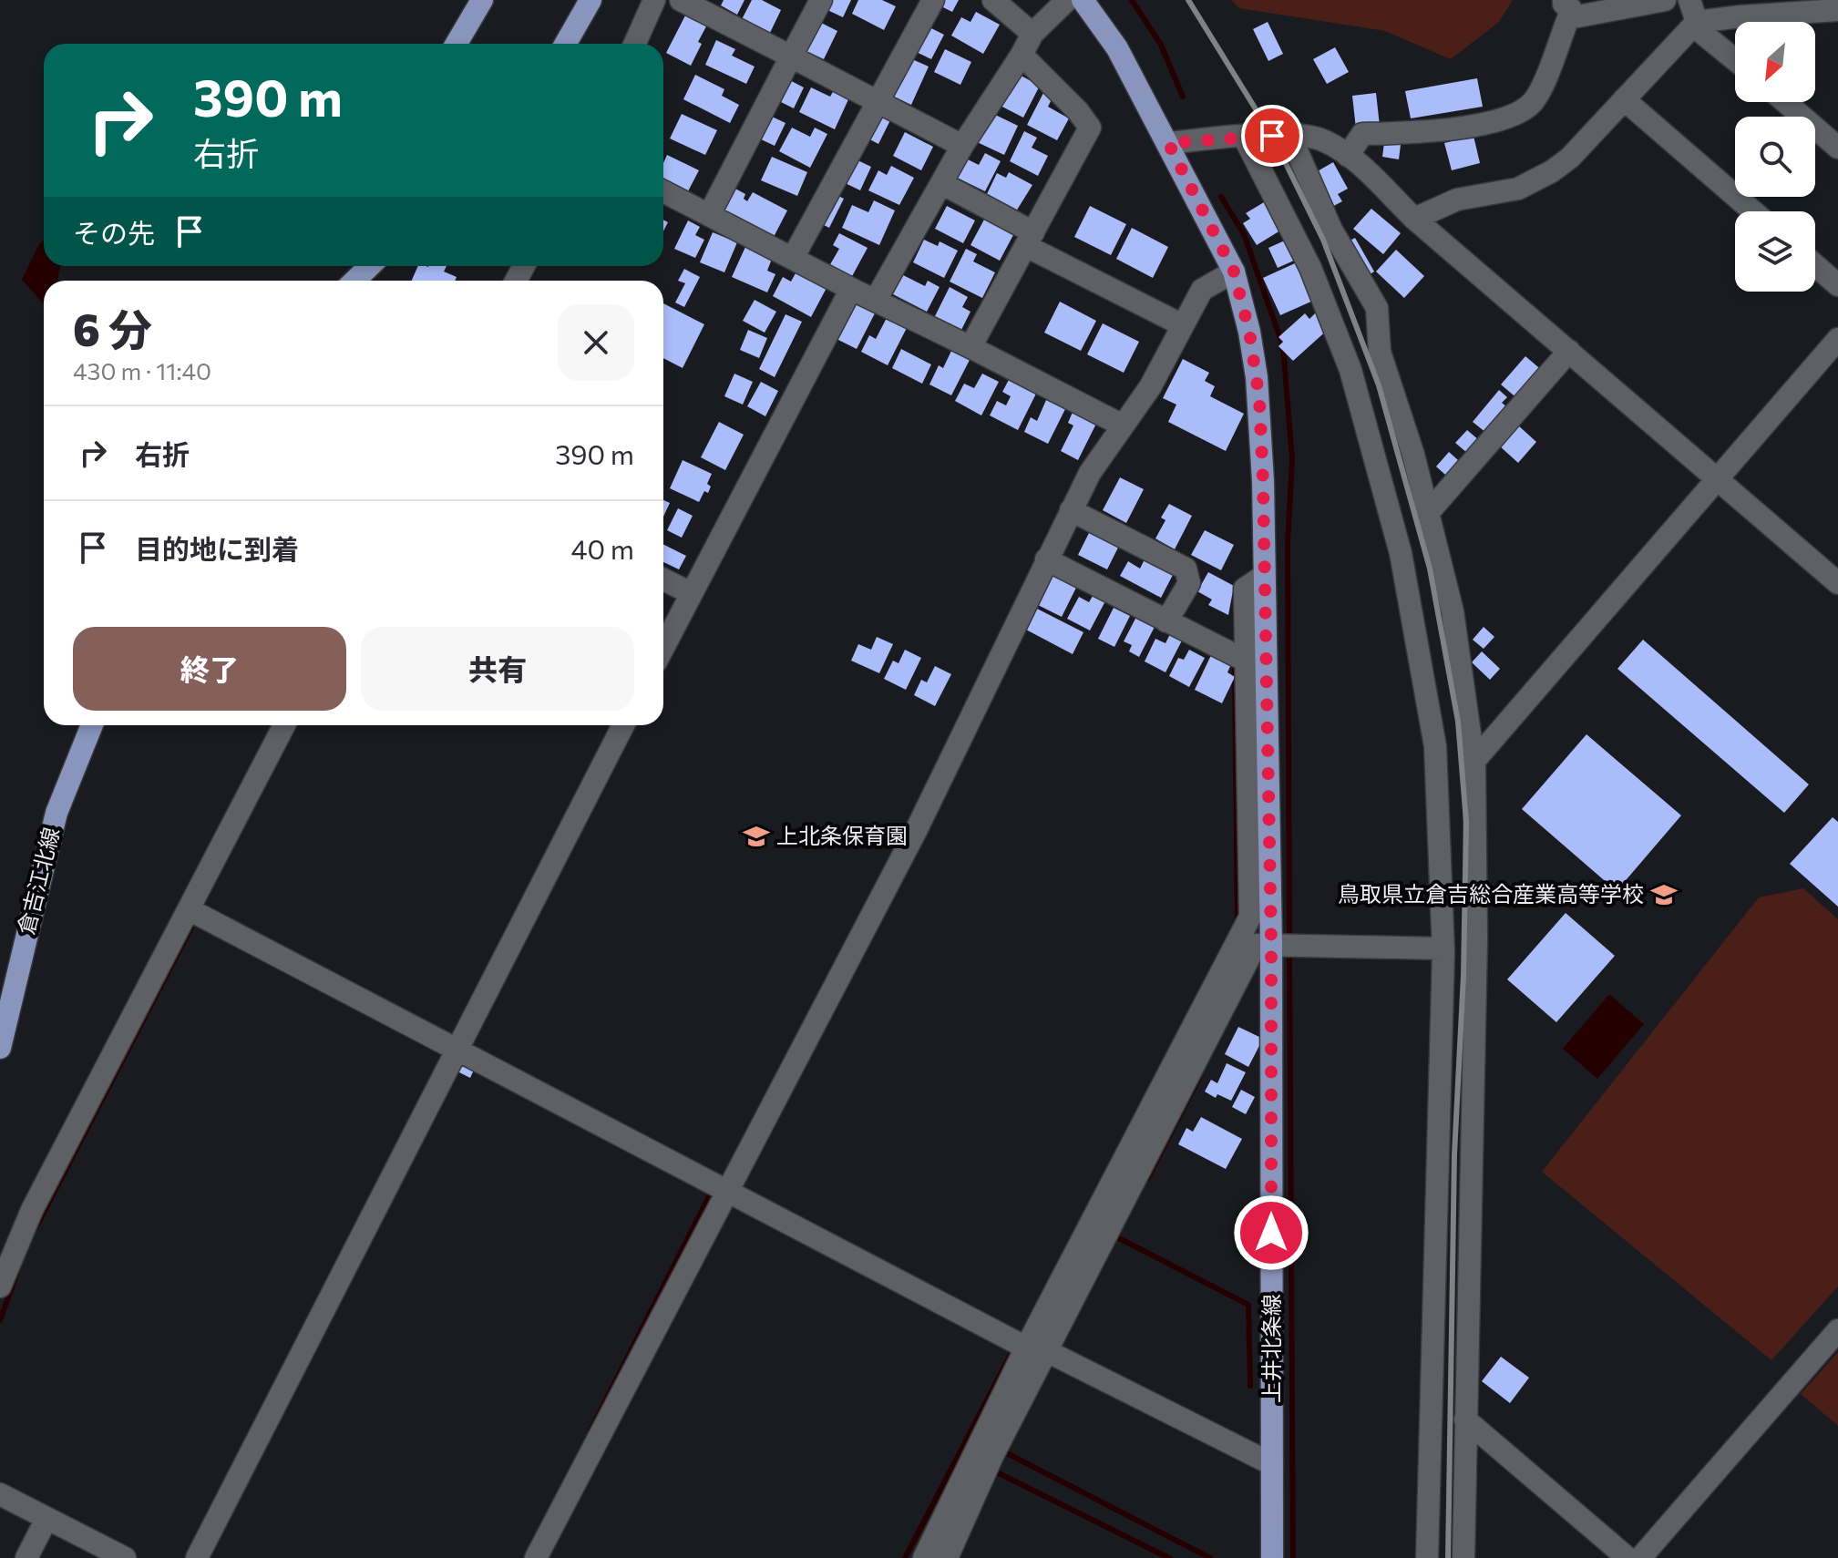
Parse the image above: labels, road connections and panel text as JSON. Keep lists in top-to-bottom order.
{
  "streets": {
    "main road": ["倉吉江北線", "上井北条線"]
  },
  "places": {
    "school or university": ["上北条保育園", "鳥取県立倉吉総合産業高等学校"]
  },
  "north": "bottom left",
  "page": {
    "turn": ["390 m", "右折"],
    "then": "その先",
    "heading": ["6 分", "430 m · 11:40"],
    "list": [
      {
        "name": "右折",
        "value": "390 m"
      },
      {
        "name": "目的地に到着",
        "value": "40 m"
      }
    ],
    "buttons": ["終了", "共有"]
  }
}
